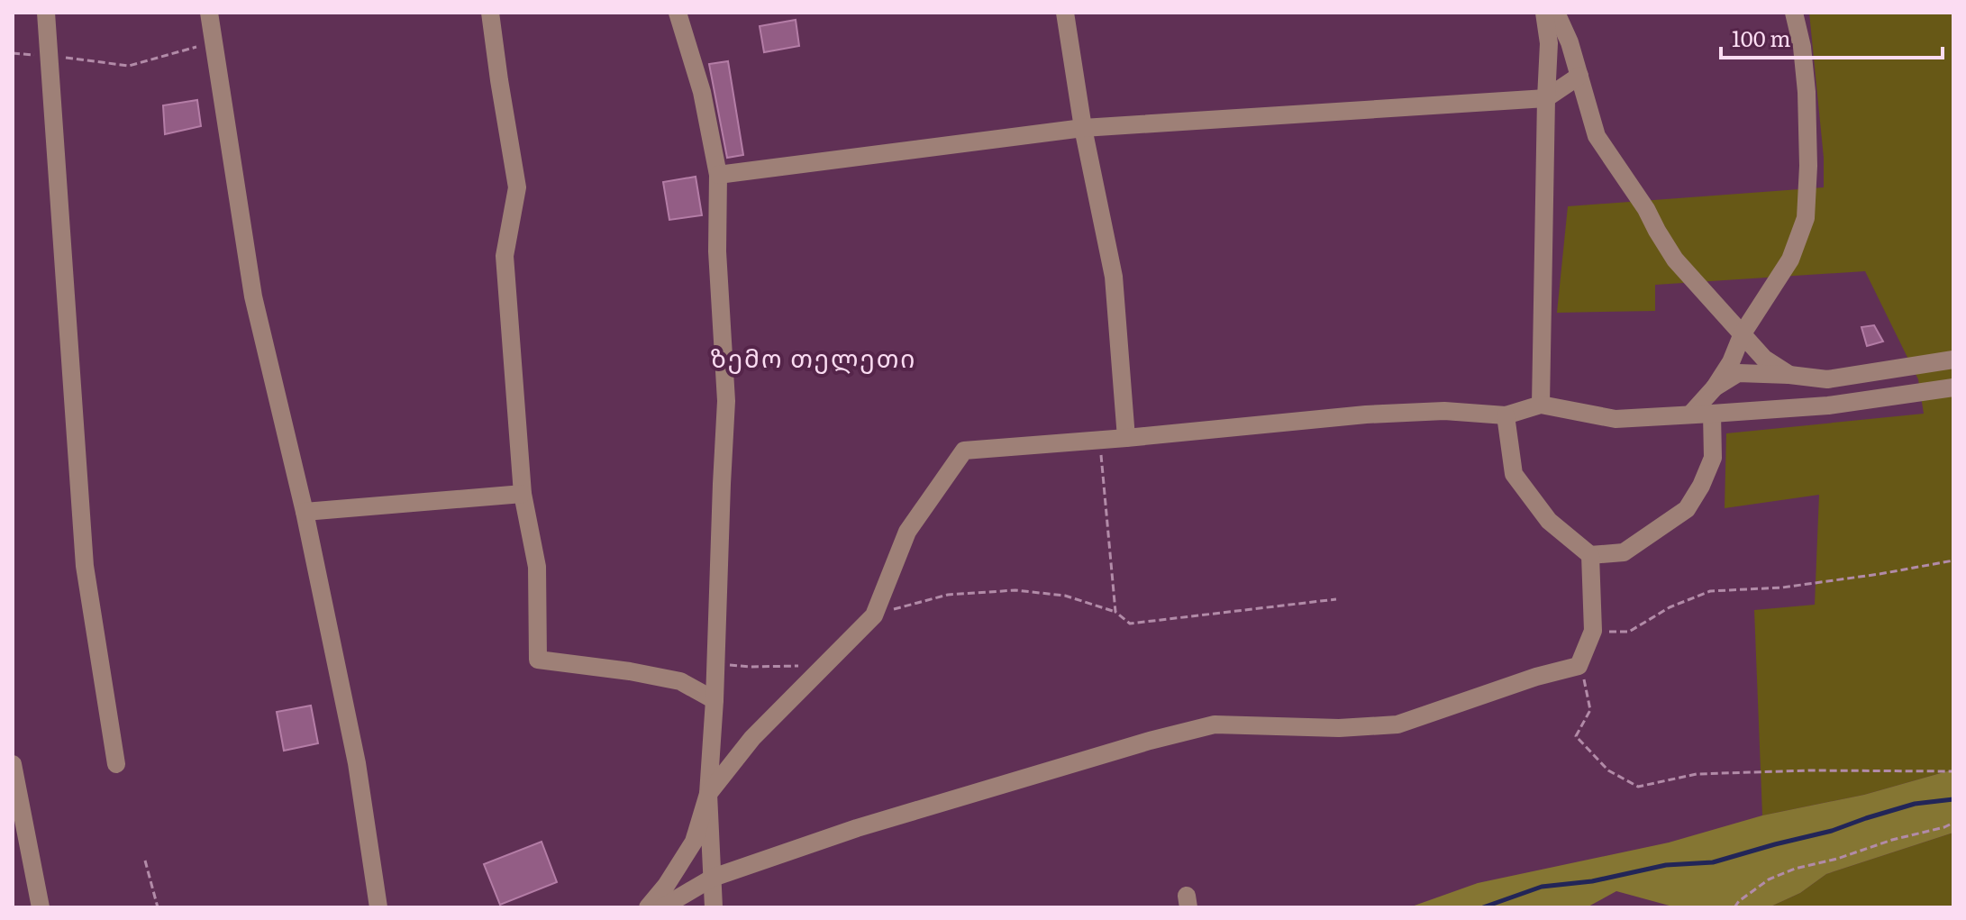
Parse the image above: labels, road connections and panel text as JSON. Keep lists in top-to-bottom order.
{
  "districts": ["ზემო თელეთი"],
  "scale_bar": "100 m"
}
